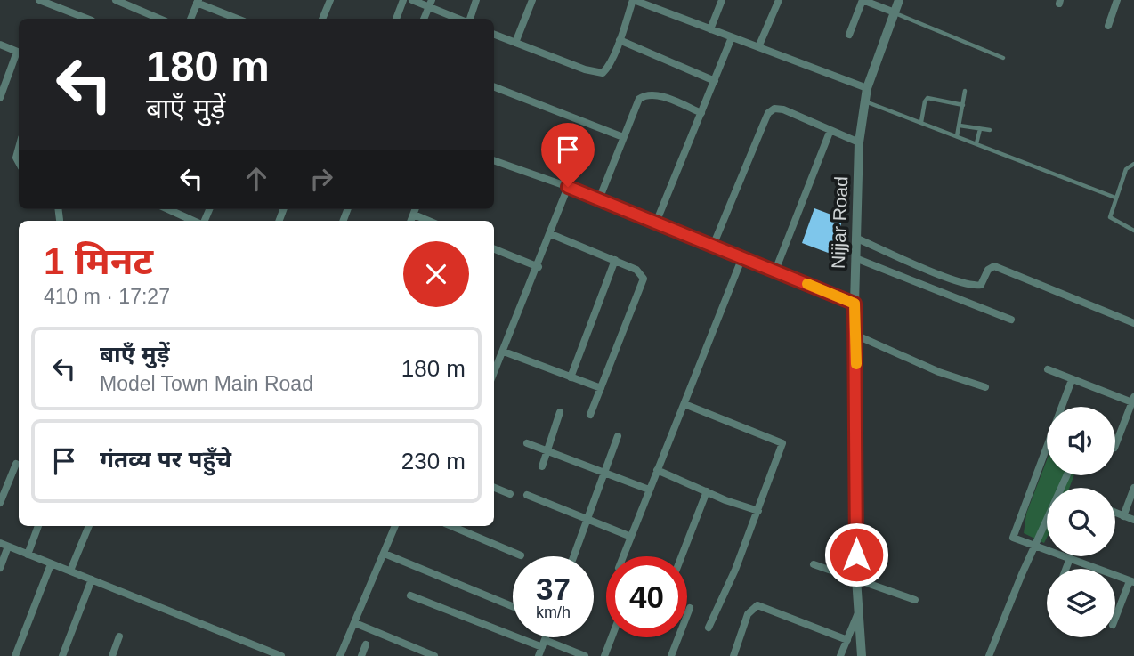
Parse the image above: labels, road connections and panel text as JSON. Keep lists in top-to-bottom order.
{
  "streets": {
    "street": ["Nijjar Road"]
  },
  "page": {
    "turn": ["180 m", "बाएँ मुड़ें"],
    "heading": ["1 मिनट", "410 m · 17:27"],
    "list": [
      {
        "name": "बाएँ मुड़ें",
        "note": "Model Town Main Road",
        "value": "180 m"
      },
      {
        "name": "गंतव्य पर पहुँचे",
        "value": "230 m"
      }
    ],
    "speed": "37 km/h",
    "limit": "40"
  }
}
